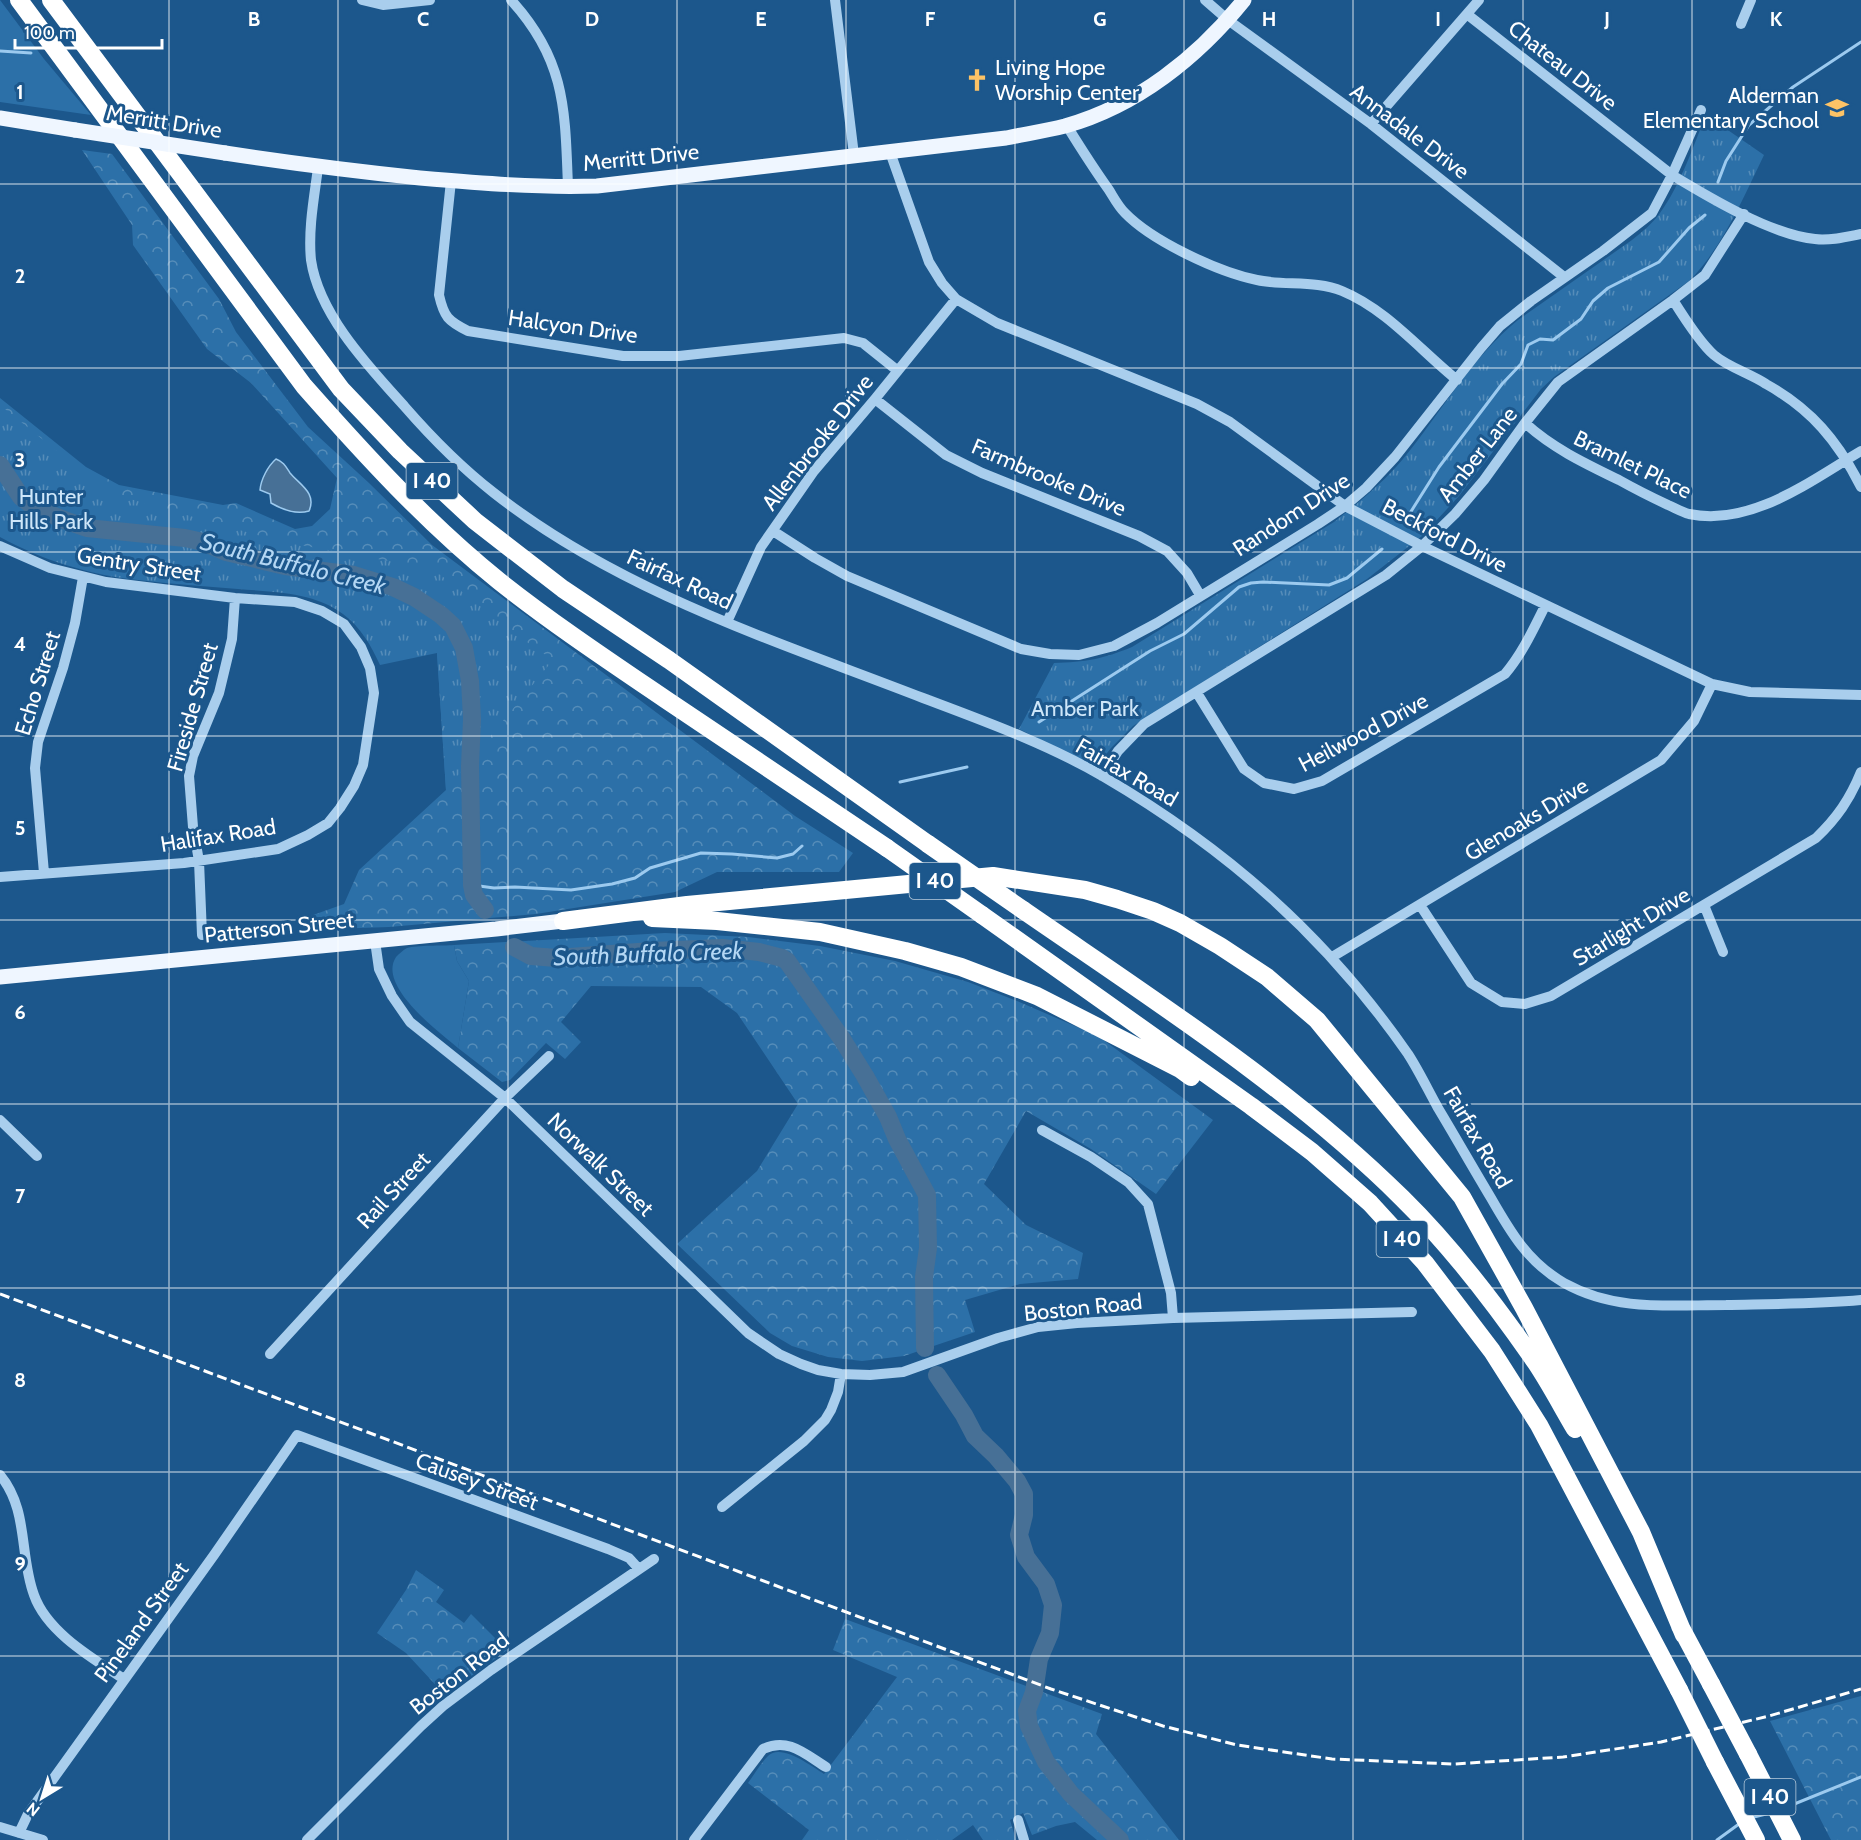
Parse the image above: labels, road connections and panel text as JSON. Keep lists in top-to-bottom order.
{
  "streets": {
    "highway": ["I 40"],
    "main road": ["Merritt Drive", "Patterson Street"],
    "street": [
      "Chateau Drive",
      "Annadale Drive",
      "Halcyon Drive",
      "Allenbrooke Drive",
      "Amber Lane",
      "Bramlet Place",
      "Farmbrooke Drive",
      "Random Drive",
      "Beckford Drive",
      "Gentry Street",
      "Fairfax Road",
      "Echo Street",
      "Fireside Street",
      "Heilwood Drive",
      "Glenoaks Drive",
      "Halifax Road",
      "Starlight Drive",
      "Norwalk Street",
      "Rail Street",
      "Boston Road",
      "Causey Street",
      "Pineland Street"
    ]
  },
  "crossings": [
    ["Chateau Drive", "Amber Lane"],
    ["Chateau Drive", "Random Drive"],
    ["Merritt Drive", "Annadale Drive"],
    ["Merritt Drive", "Halcyon Drive"],
    ["Merritt Drive", "Beckford Drive"],
    ["Merritt Drive", "Fairfax Road"],
    ["Annadale Drive", "Random Drive"],
    ["Halcyon Drive", "Allenbrooke Drive"],
    ["Allenbrooke Drive", "Farmbrooke Drive"],
    ["Allenbrooke Drive", "Random Drive"],
    ["Allenbrooke Drive", "Beckford Drive"],
    ["Allenbrooke Drive", "Fairfax Road"],
    ["Amber Lane", "Bramlet Place"],
    ["Amber Lane", "Beckford Drive"],
    ["Amber Lane", "Fairfax Road"],
    ["Amber Lane", "Heilwood Drive"],
    ["Farmbrooke Drive", "Random Drive"],
    ["Random Drive", "Beckford Drive"],
    ["Beckford Drive", "Heilwood Drive"],
    ["Beckford Drive", "Glenoaks Drive"],
    ["Gentry Street", "Echo Street"],
    ["Gentry Street", "Fireside Street"],
    ["Gentry Street", "Halifax Road"],
    ["Fairfax Road", "Glenoaks Drive"],
    ["Echo Street", "Halifax Road"],
    ["Fireside Street", "Halifax Road"],
    ["Glenoaks Drive", "Starlight Drive"],
    ["Patterson Street", "Norwalk Street"],
    ["Norwalk Street", "Rail Street"],
    ["Norwalk Street", "Boston Road"],
    ["Boston Road", "Causey Street"],
    ["Causey Street", "Pineland Street"]
  ],
  "water": ["South Buffalo Creek"],
  "parks": ["Hunter Hills Park", "Amber Park"],
  "places": {
    "church": ["Living Hope Worship Center"],
    "school or university": ["Alderman Elementary School"]
  },
  "scale_bar": "100 m",
  "north": "bottom left",
  "grid": {
    "columns": [
      "B",
      "C",
      "D",
      "E",
      "F",
      "G",
      "H",
      "I",
      "J",
      "K"
    ],
    "rows": [
      "1",
      "2",
      "3",
      "4",
      "5",
      "6",
      "7",
      "8",
      "9"
    ]
  }
}
